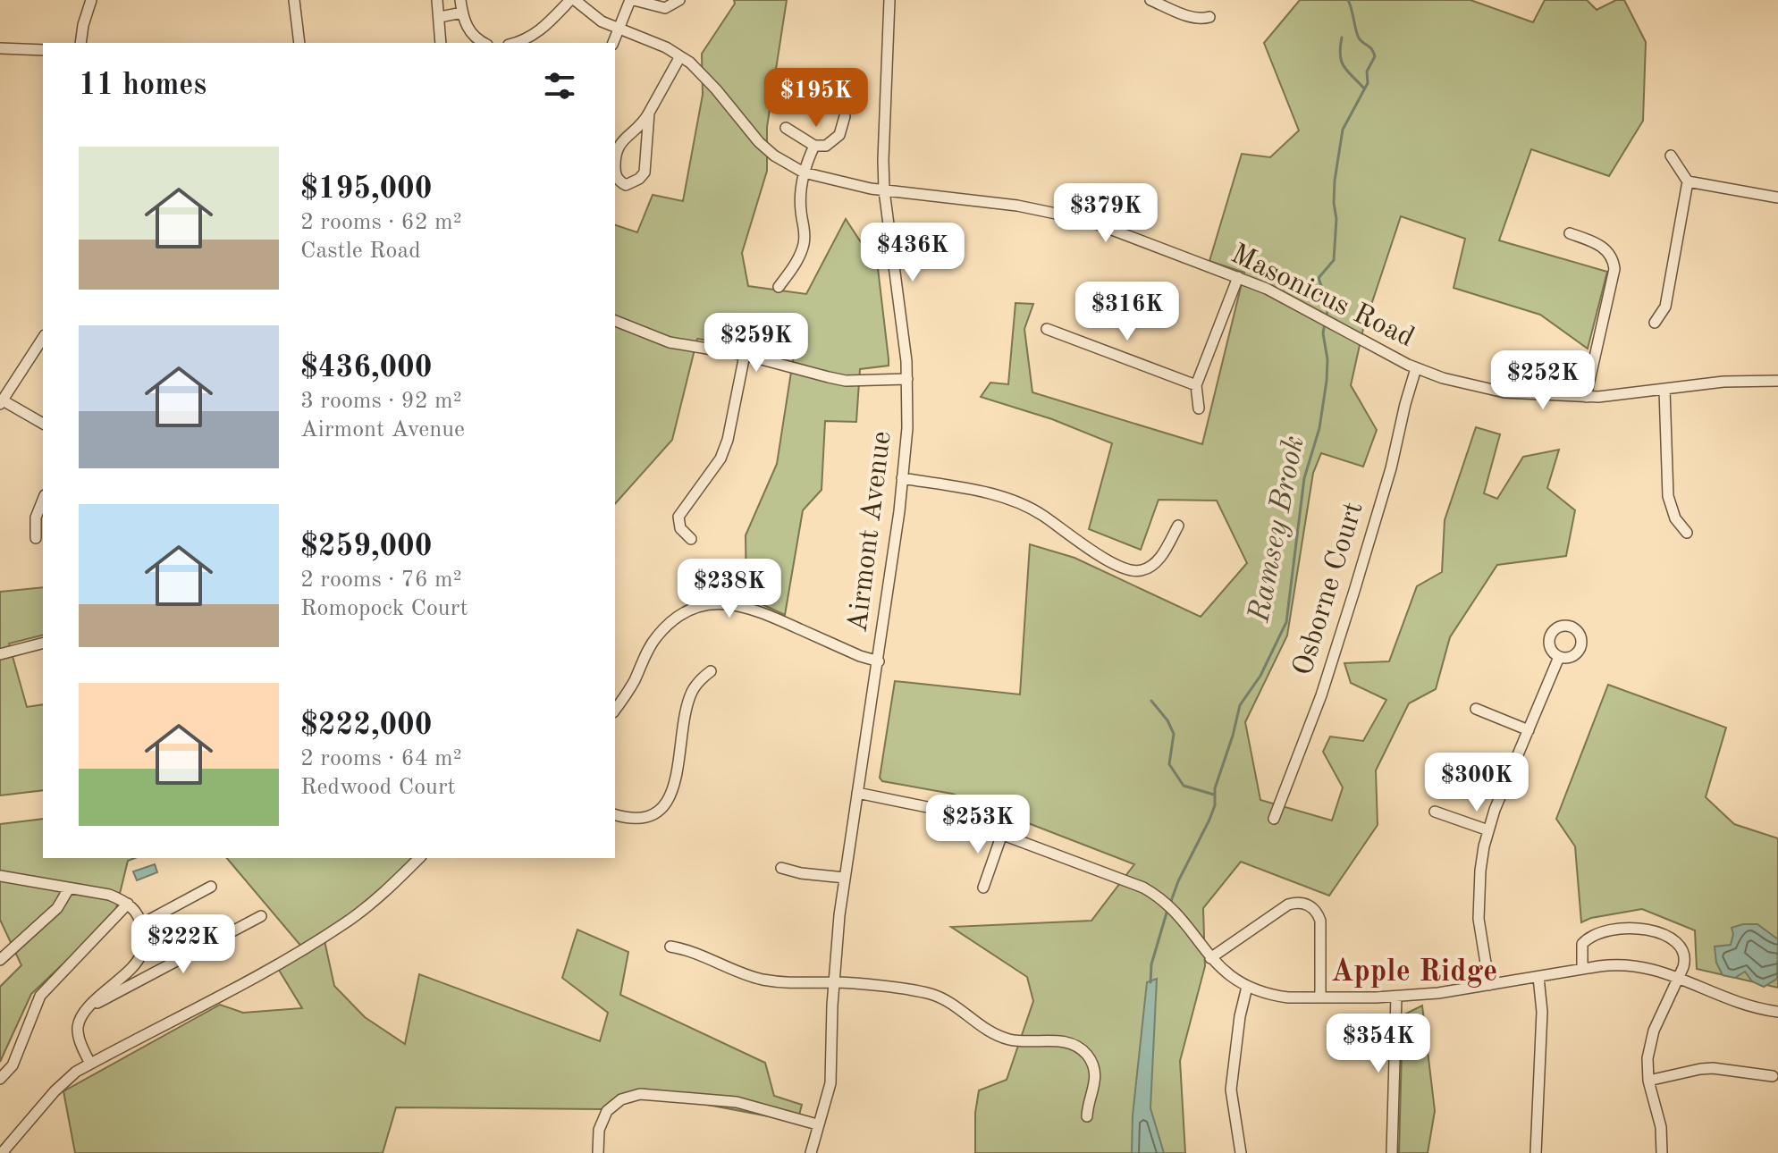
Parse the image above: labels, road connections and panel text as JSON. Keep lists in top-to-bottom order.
{
  "streets": {
    "street": ["Masonicus Road", "Airmont Avenue", "Osborne Court"]
  },
  "crossings": [
    ["Masonicus Road", "Airmont Avenue"],
    ["Masonicus Road", "Osborne Court"]
  ],
  "districts": ["Apple Ridge"],
  "water": ["Ramsey Brook"],
  "page": {
    "heading": "11 homes",
    "price": [
      "$195K",
      "$379K",
      "$436K",
      "$316K",
      "$259K",
      "$252K",
      "$238K",
      "$300K",
      "$253K",
      "$222K",
      "$354K"
    ],
    "list": [
      {
        "name": "$195,000",
        "note": "2 rooms · 62 m² · Castle Road"
      },
      {
        "name": "$436,000",
        "note": "3 rooms · 92 m² · Airmont Avenue"
      },
      {
        "name": "$259,000",
        "note": "2 rooms · 76 m² · Romopock Court"
      },
      {
        "name": "$222,000",
        "note": "2 rooms · 64 m² · Redwood Court"
      }
    ]
  }
}
